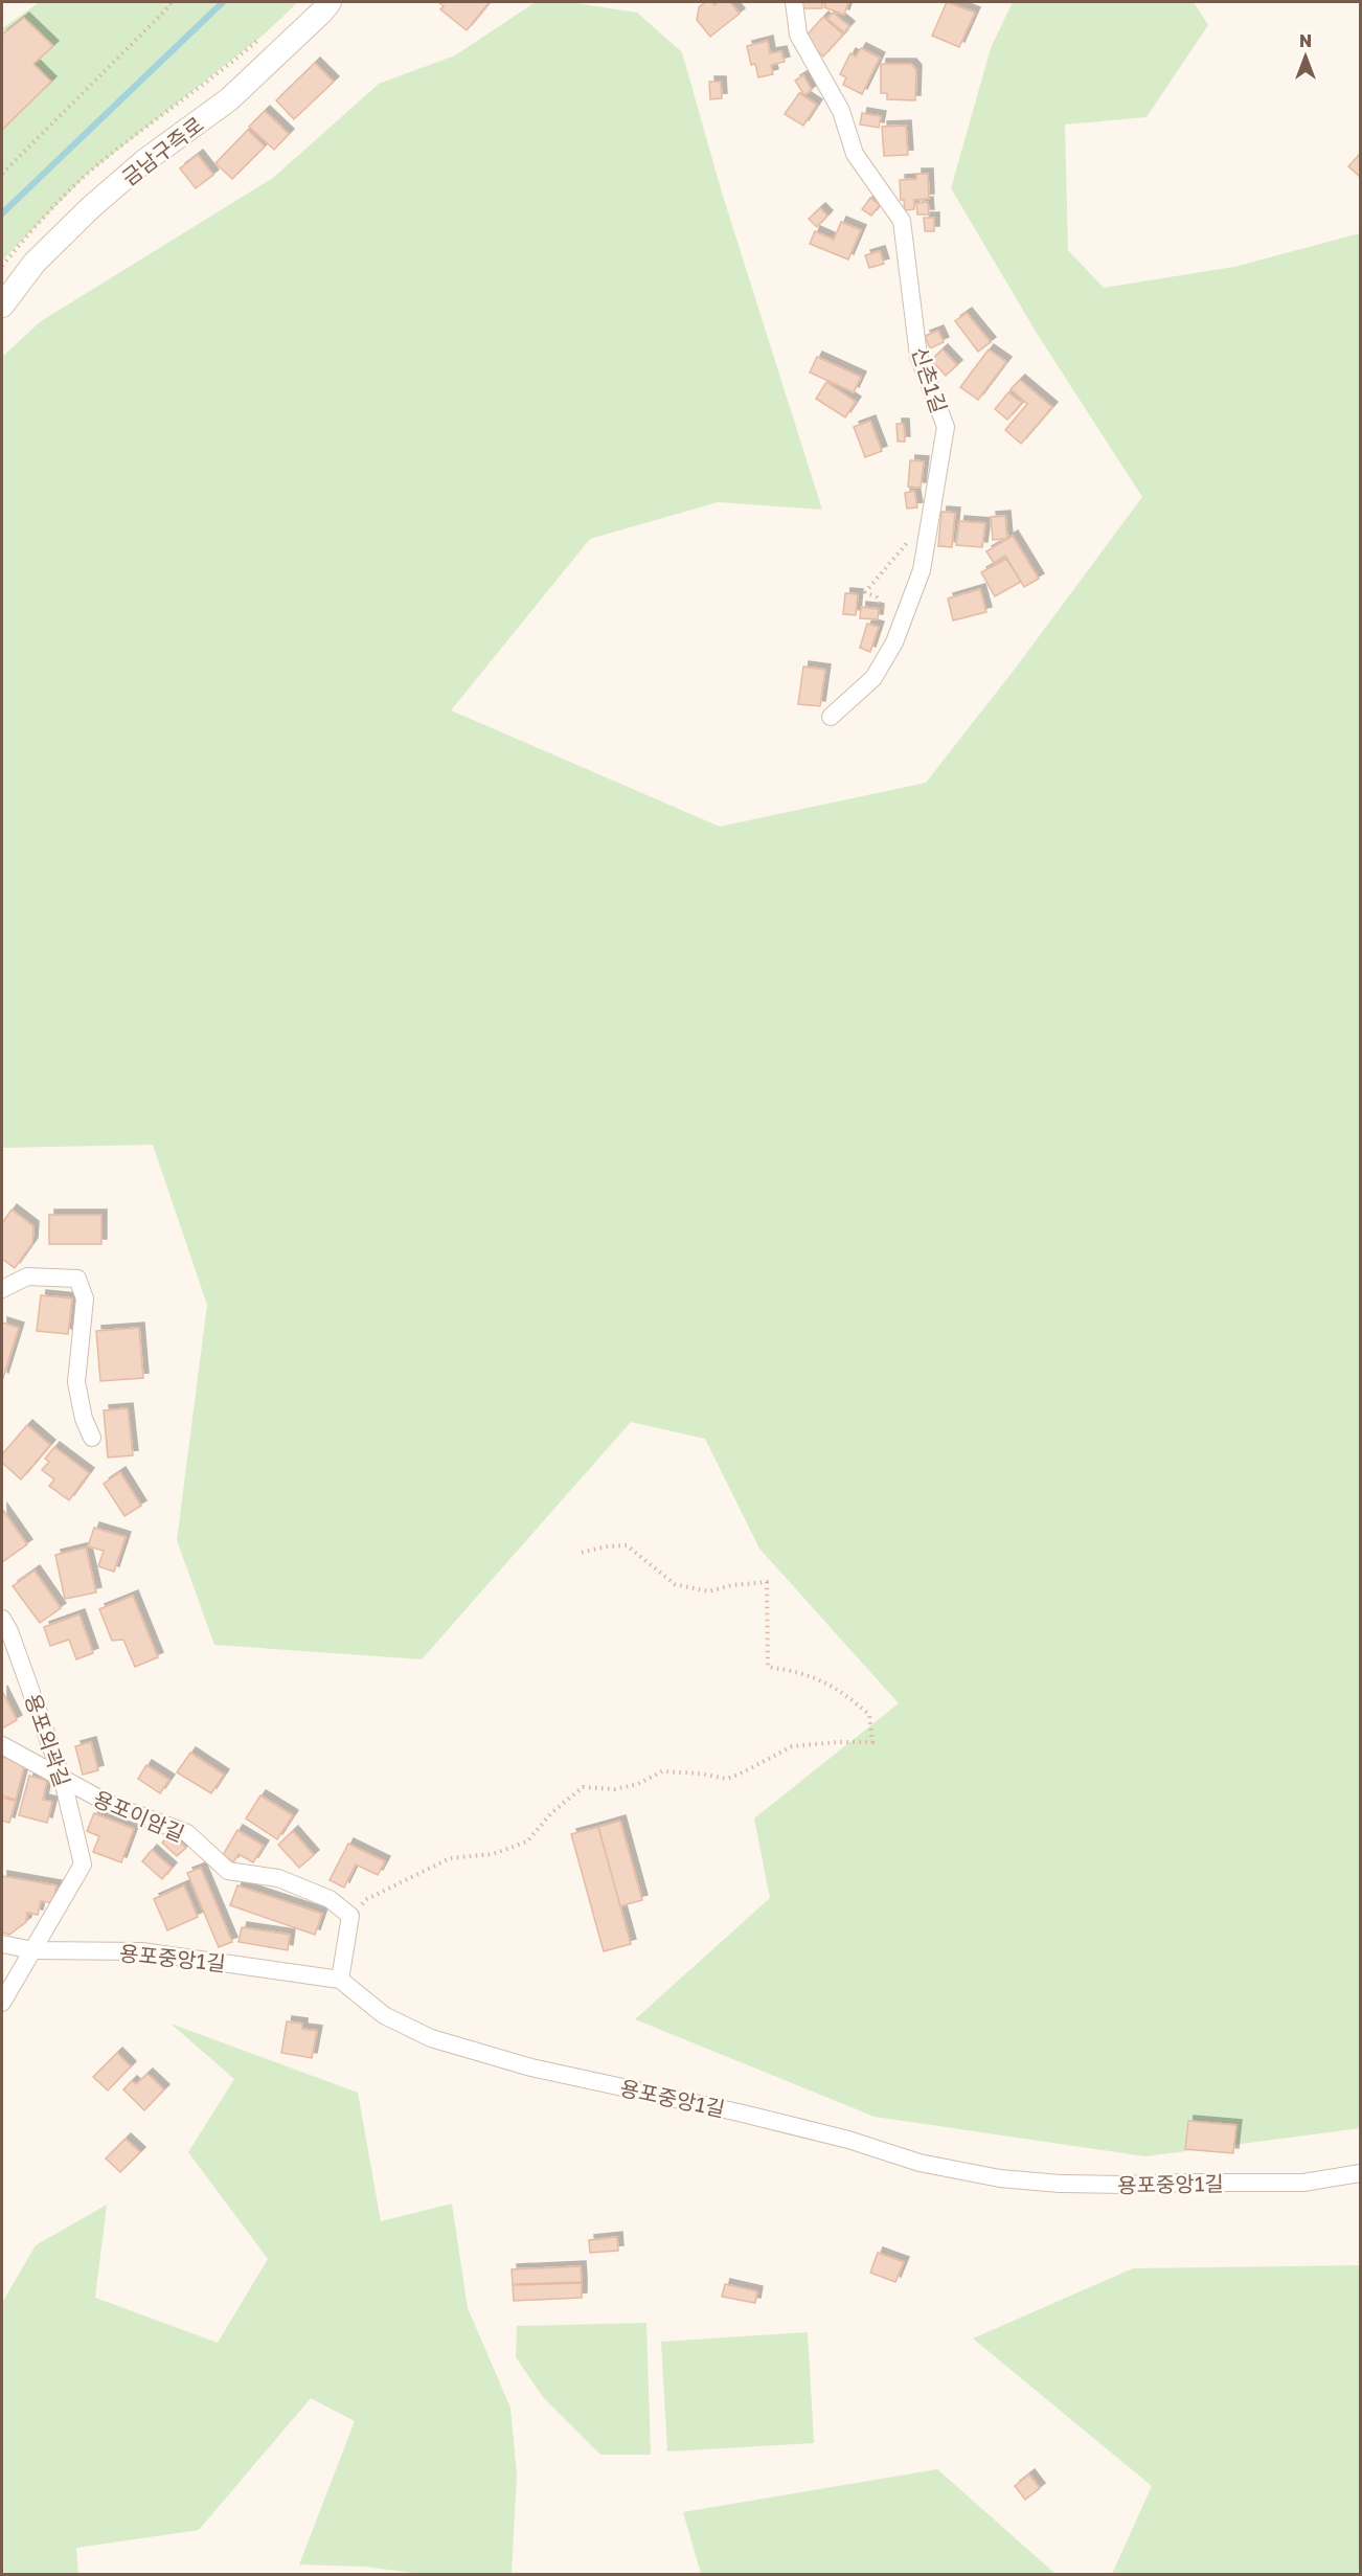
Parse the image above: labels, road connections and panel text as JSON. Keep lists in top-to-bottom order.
{
  "streets": {
    "main road": ["금남구즉로"],
    "street": [
      "신촌1길",
      "용포외곽길",
      "용포이암길",
      "용포중앙1길"
    ]
  },
  "crossings": [
    ["용포외곽길", "용포이암길"],
    ["용포외곽길", "용포중앙1길"]
  ],
  "north": "top"
}
